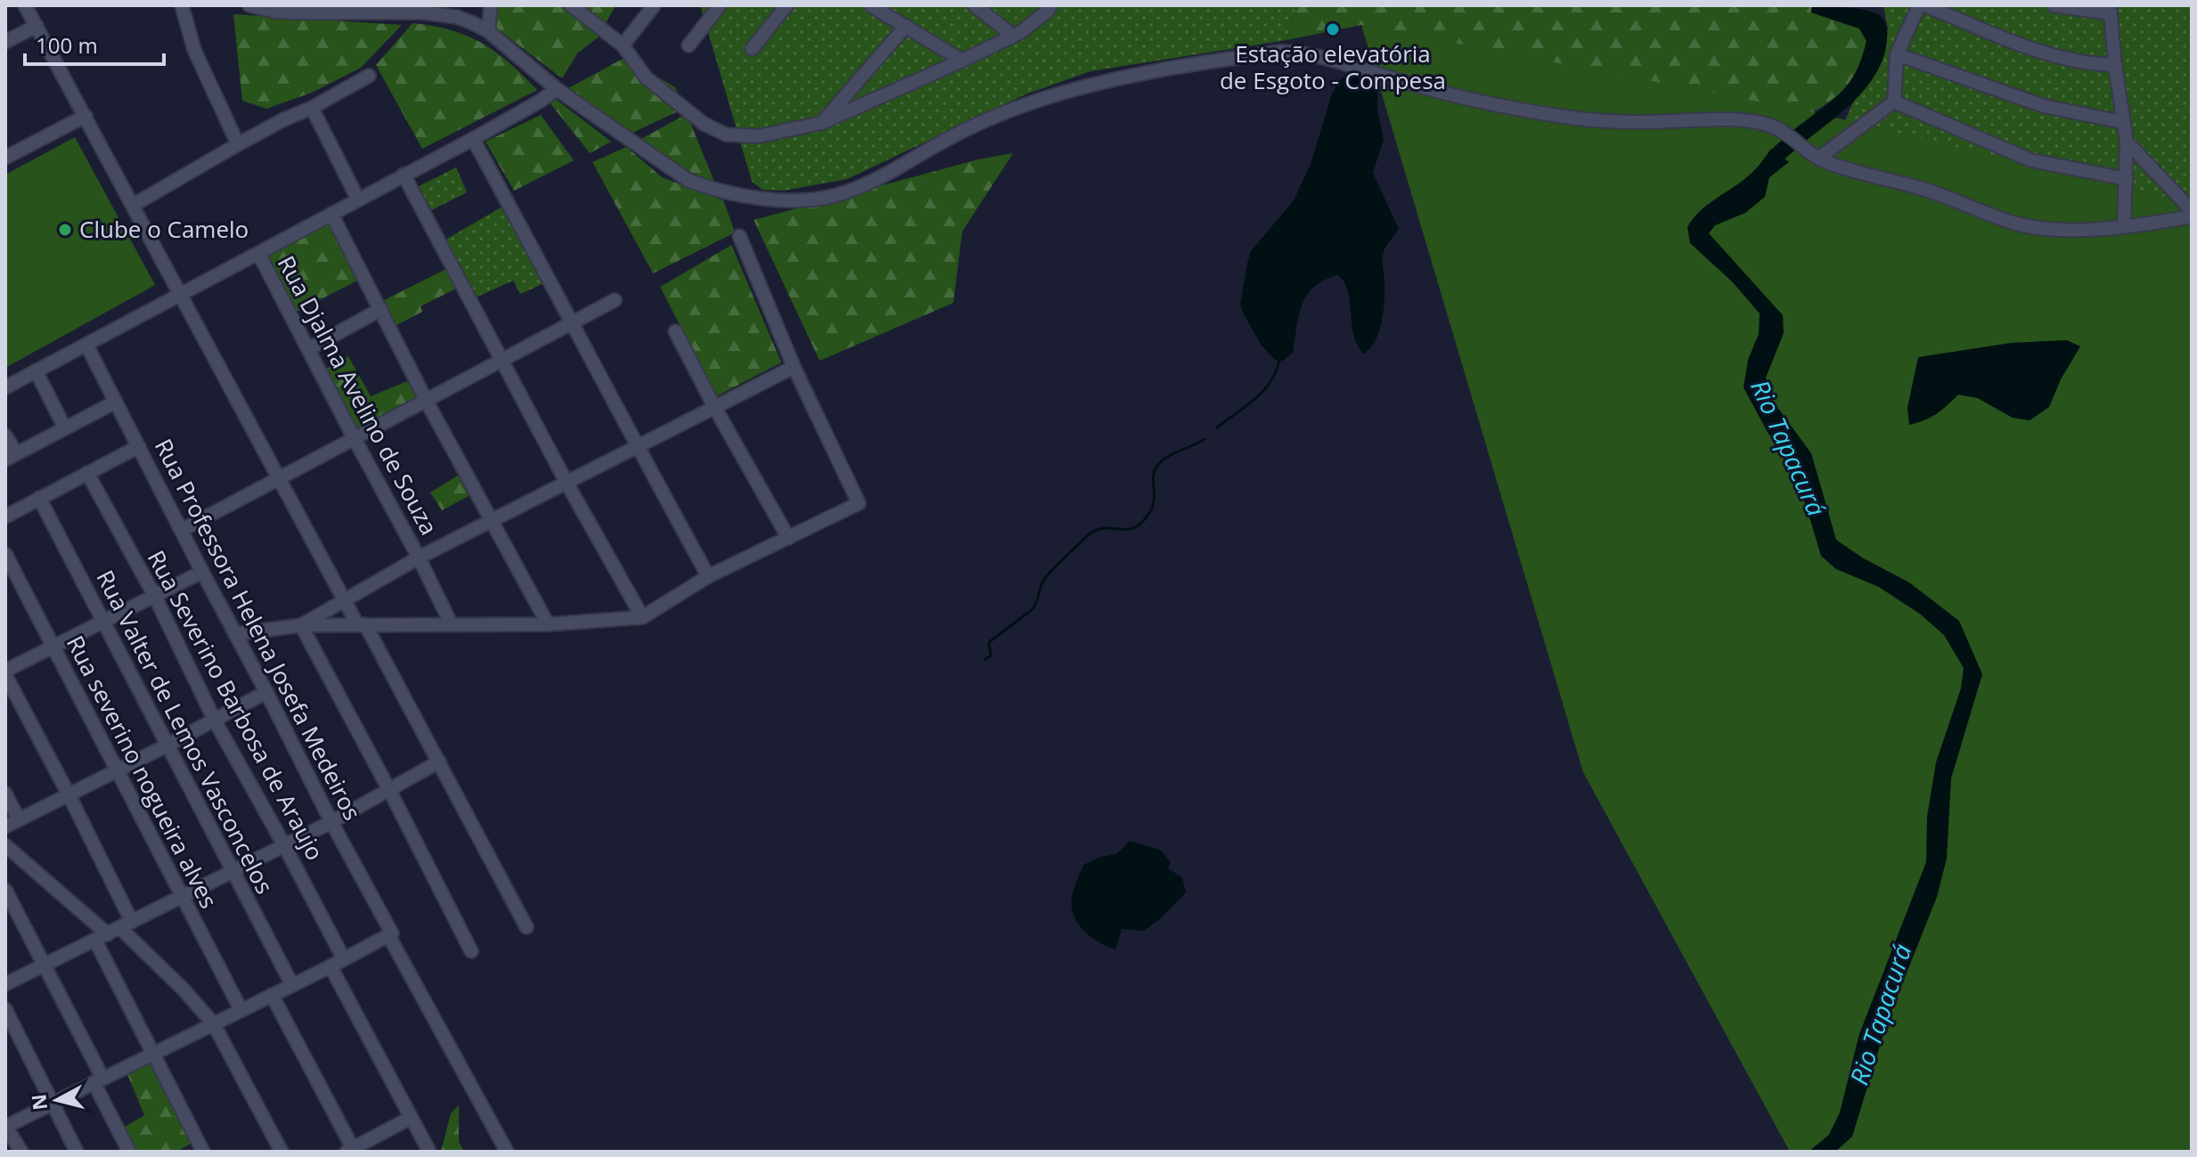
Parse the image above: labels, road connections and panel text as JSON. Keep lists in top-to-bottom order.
{
  "streets": {
    "street": [
      "Rua Djalma Avelino de Souza",
      "Rua Professora Helena Josefa Medeiros",
      "Rua Severino Barbosa de Araujo",
      "Rua Valter de Lemos Vasconcelos",
      "Rua severino nogueira alves"
    ]
  },
  "water": ["Rio Tapacurá"],
  "places": ["Estação elevatória de Esgoto - Compesa", "Clube o Camelo"],
  "scale_bar": "100 m",
  "north": "left"
}
